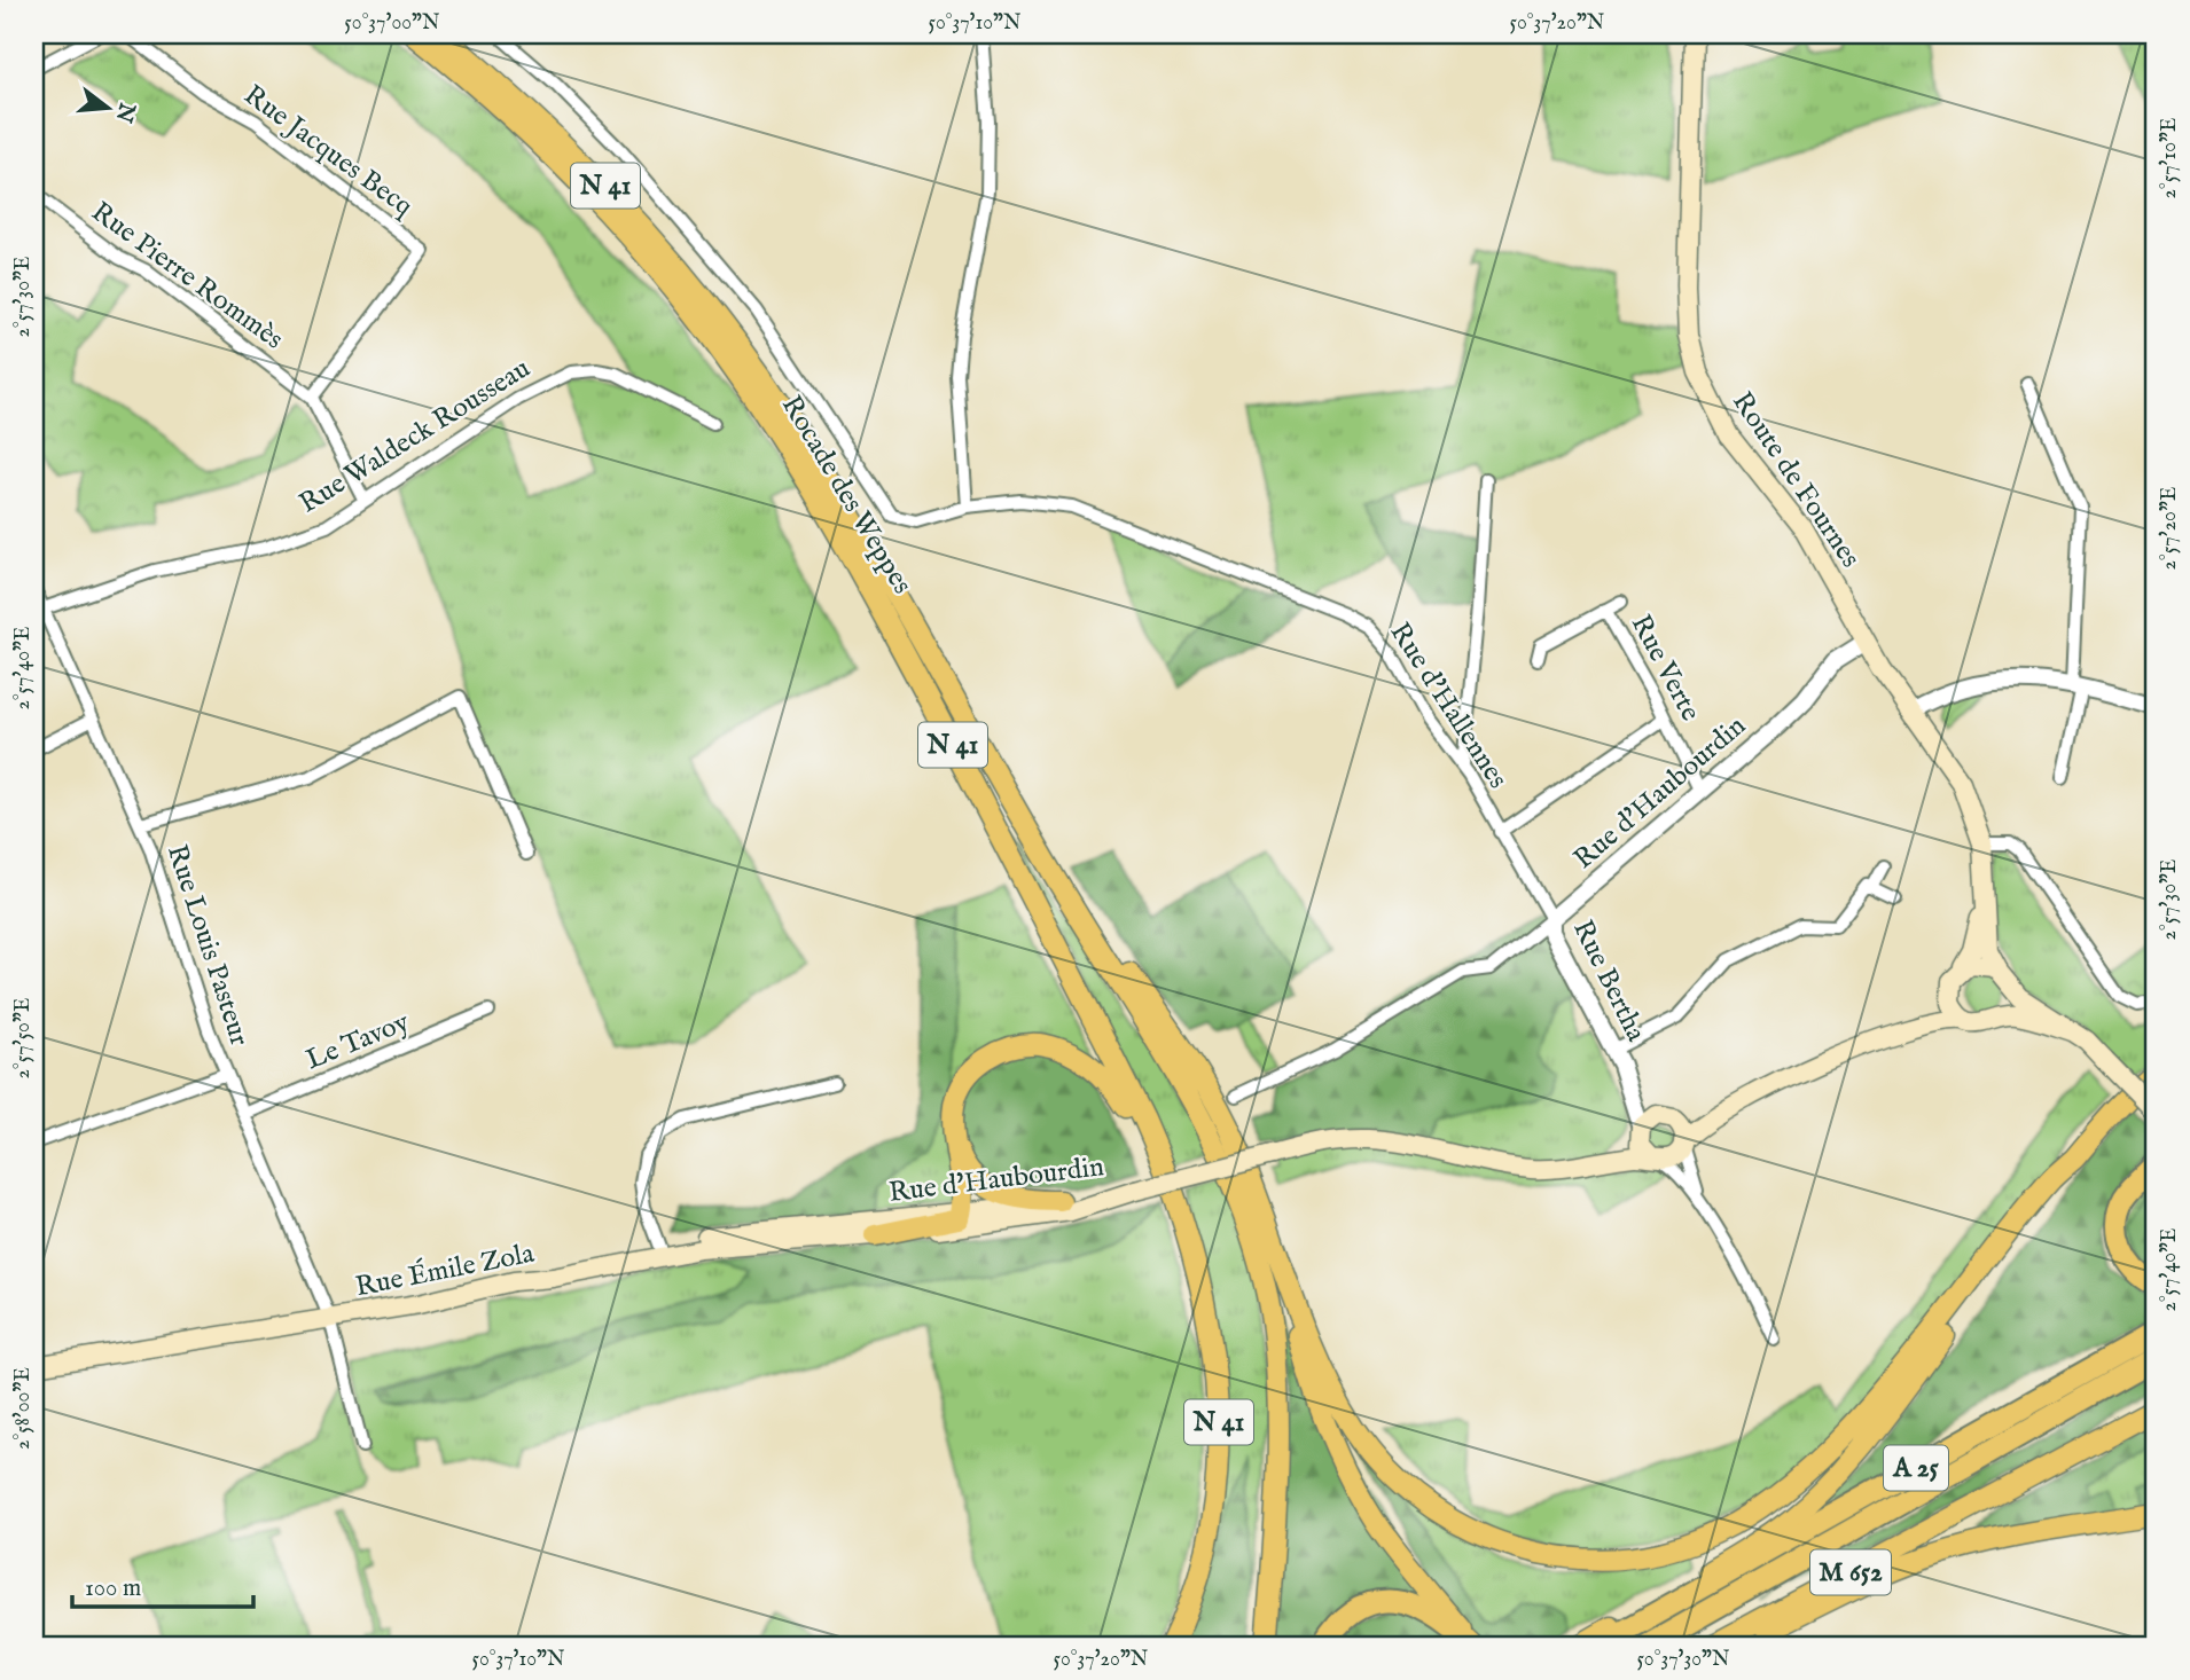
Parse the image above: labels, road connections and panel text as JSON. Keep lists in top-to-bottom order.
{
  "streets": {
    "highway": [
      "N 41",
      "Rocade des Weppes",
      "A 25",
      "M 652"
    ],
    "main road": ["Route de Fournes", "Rue d'Haubourdin", "Rue Émile Zola"],
    "street": [
      "Rue Jacques Becq",
      "Rue Pierre Rommès",
      "Rue Waldeck Rousseau",
      "Rue Verte",
      "Rue d'Hallennes",
      "Rue Louis Pasteur",
      "Rue Bertha",
      "Le Tavoy"
    ]
  },
  "crossings": [
    ["Rue Jacques Becq", "Rue Pierre Rommès"],
    ["N 41", "Rocade des Weppes"],
    ["Rue Pierre Rommès", "Rue Waldeck Rousseau"],
    ["Rue Waldeck Rousseau", "Rue Louis Pasteur"],
    ["Route de Fournes", "Rue d'Haubourdin"],
    ["Rue Verte", "Rue d'Haubourdin"],
    ["Rue d'Hallennes", "Rue d'Haubourdin"],
    ["Rue d'Hallennes", "Rue Bertha"],
    ["Rue d'Haubourdin", "Rue Bertha"],
    ["Rue Louis Pasteur", "Le Tavoy"],
    ["Rue Louis Pasteur", "Rue Émile Zola"]
  ],
  "scale_bar": "100 m",
  "north": "right",
  "coordinates": [
    "50°37'00\"N",
    "50°37'10\"N",
    "50°37'20\"N",
    "2°57'10\"E",
    "2°57'30\"E",
    "2°57'20\"E",
    "2°57'40\"E",
    "2°57'50\"E",
    "2°58'00\"E",
    "50°37'30\"N"
  ]
}
